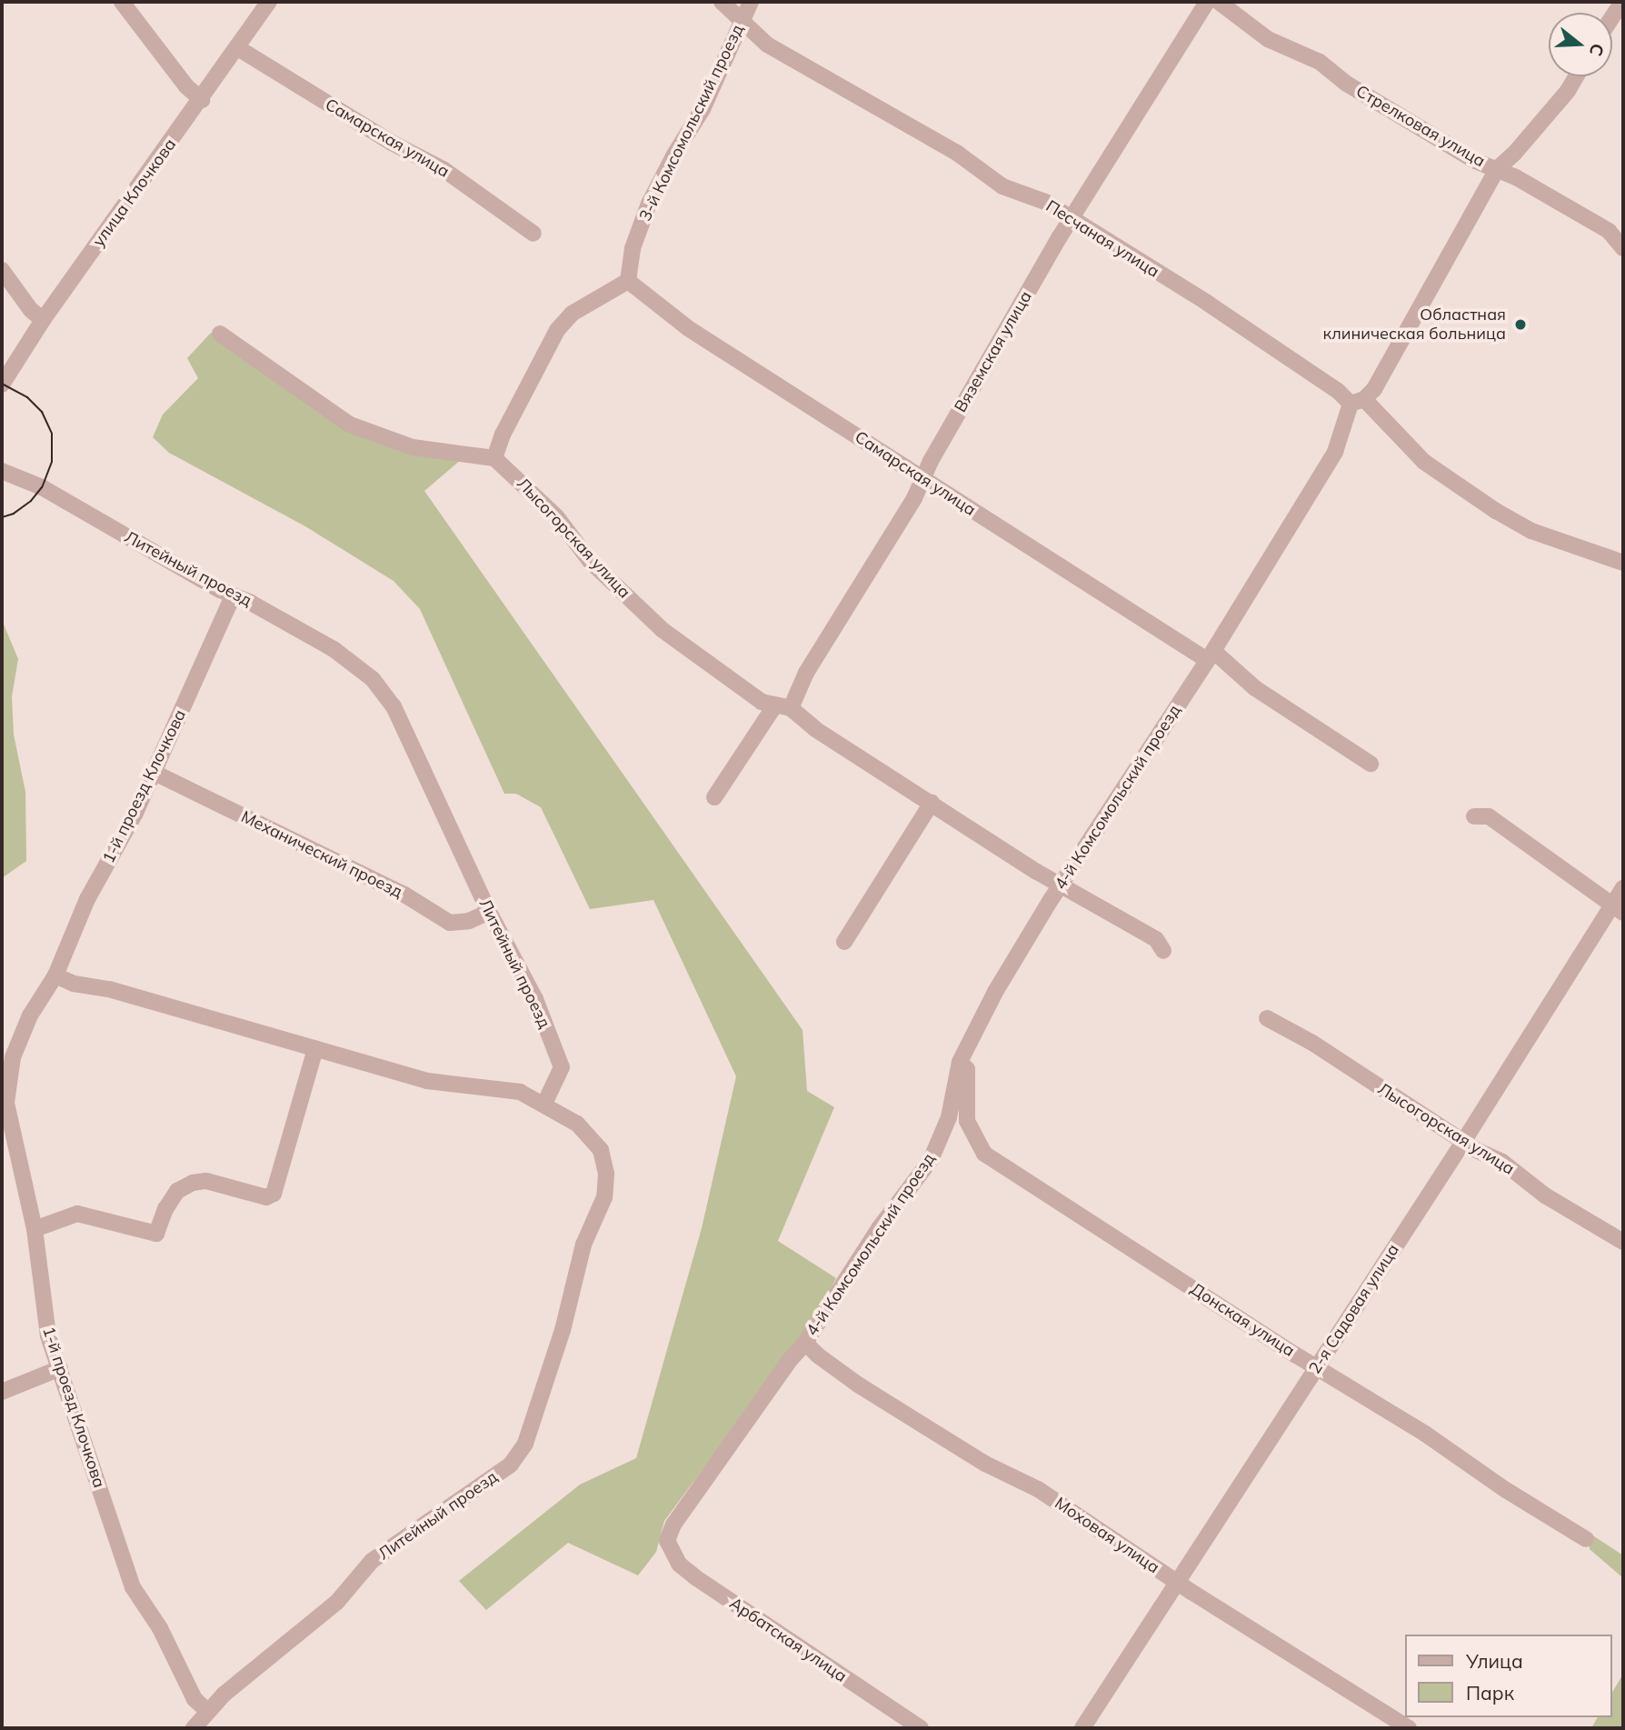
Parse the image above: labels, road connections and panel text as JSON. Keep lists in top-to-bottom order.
{
  "streets": {
    "street": [
      "3-й Комсомольский проезд",
      "Стрелковая улица",
      "Самарская улица",
      "улица Клочкова",
      "Песчаная улица",
      "Вяземская улица",
      "Лысогорская улица",
      "Литейный проезд",
      "1-й проезд Клочкова",
      "4-й Комсомольский проезд",
      "Механический проезд",
      "2-я Садовая улица",
      "Донская улица",
      "Моховая улица",
      "Арбатская улица"
    ]
  },
  "crossings": [
    ["3-й Комсомольский проезд", "Самарская улица"],
    ["3-й Комсомольский проезд", "Песчаная улица"],
    ["Стрелковая улица", "4-й Комсомольский проезд"],
    ["Самарская улица", "улица Клочкова"],
    ["Самарская улица", "Вяземская улица"],
    ["Самарская улица", "4-й Комсомольский проезд"],
    ["Песчаная улица", "Вяземская улица"],
    ["Песчаная улица", "4-й Комсомольский проезд"],
    ["Вяземская улица", "Лысогорская улица"],
    ["Лысогорская улица", "4-й Комсомольский проезд"],
    ["Лысогорская улица", "2-я Садовая улица"],
    ["Литейный проезд", "1-й проезд Клочкова"],
    ["Литейный проезд", "Механический проезд"],
    ["1-й проезд Клочкова", "Механический проезд"],
    ["4-й Комсомольский проезд", "Донская улица"],
    ["4-й Комсомольский проезд", "Моховая улица"],
    ["4-й Комсомольский проезд", "Арбатская улица"],
    ["2-я Садовая улица", "Донская улица"],
    ["2-я Садовая улица", "Моховая улица"]
  ],
  "places": ["Областная клиническая больница"],
  "legend": ["Улица", "Парк"],
  "north": "right"
}
